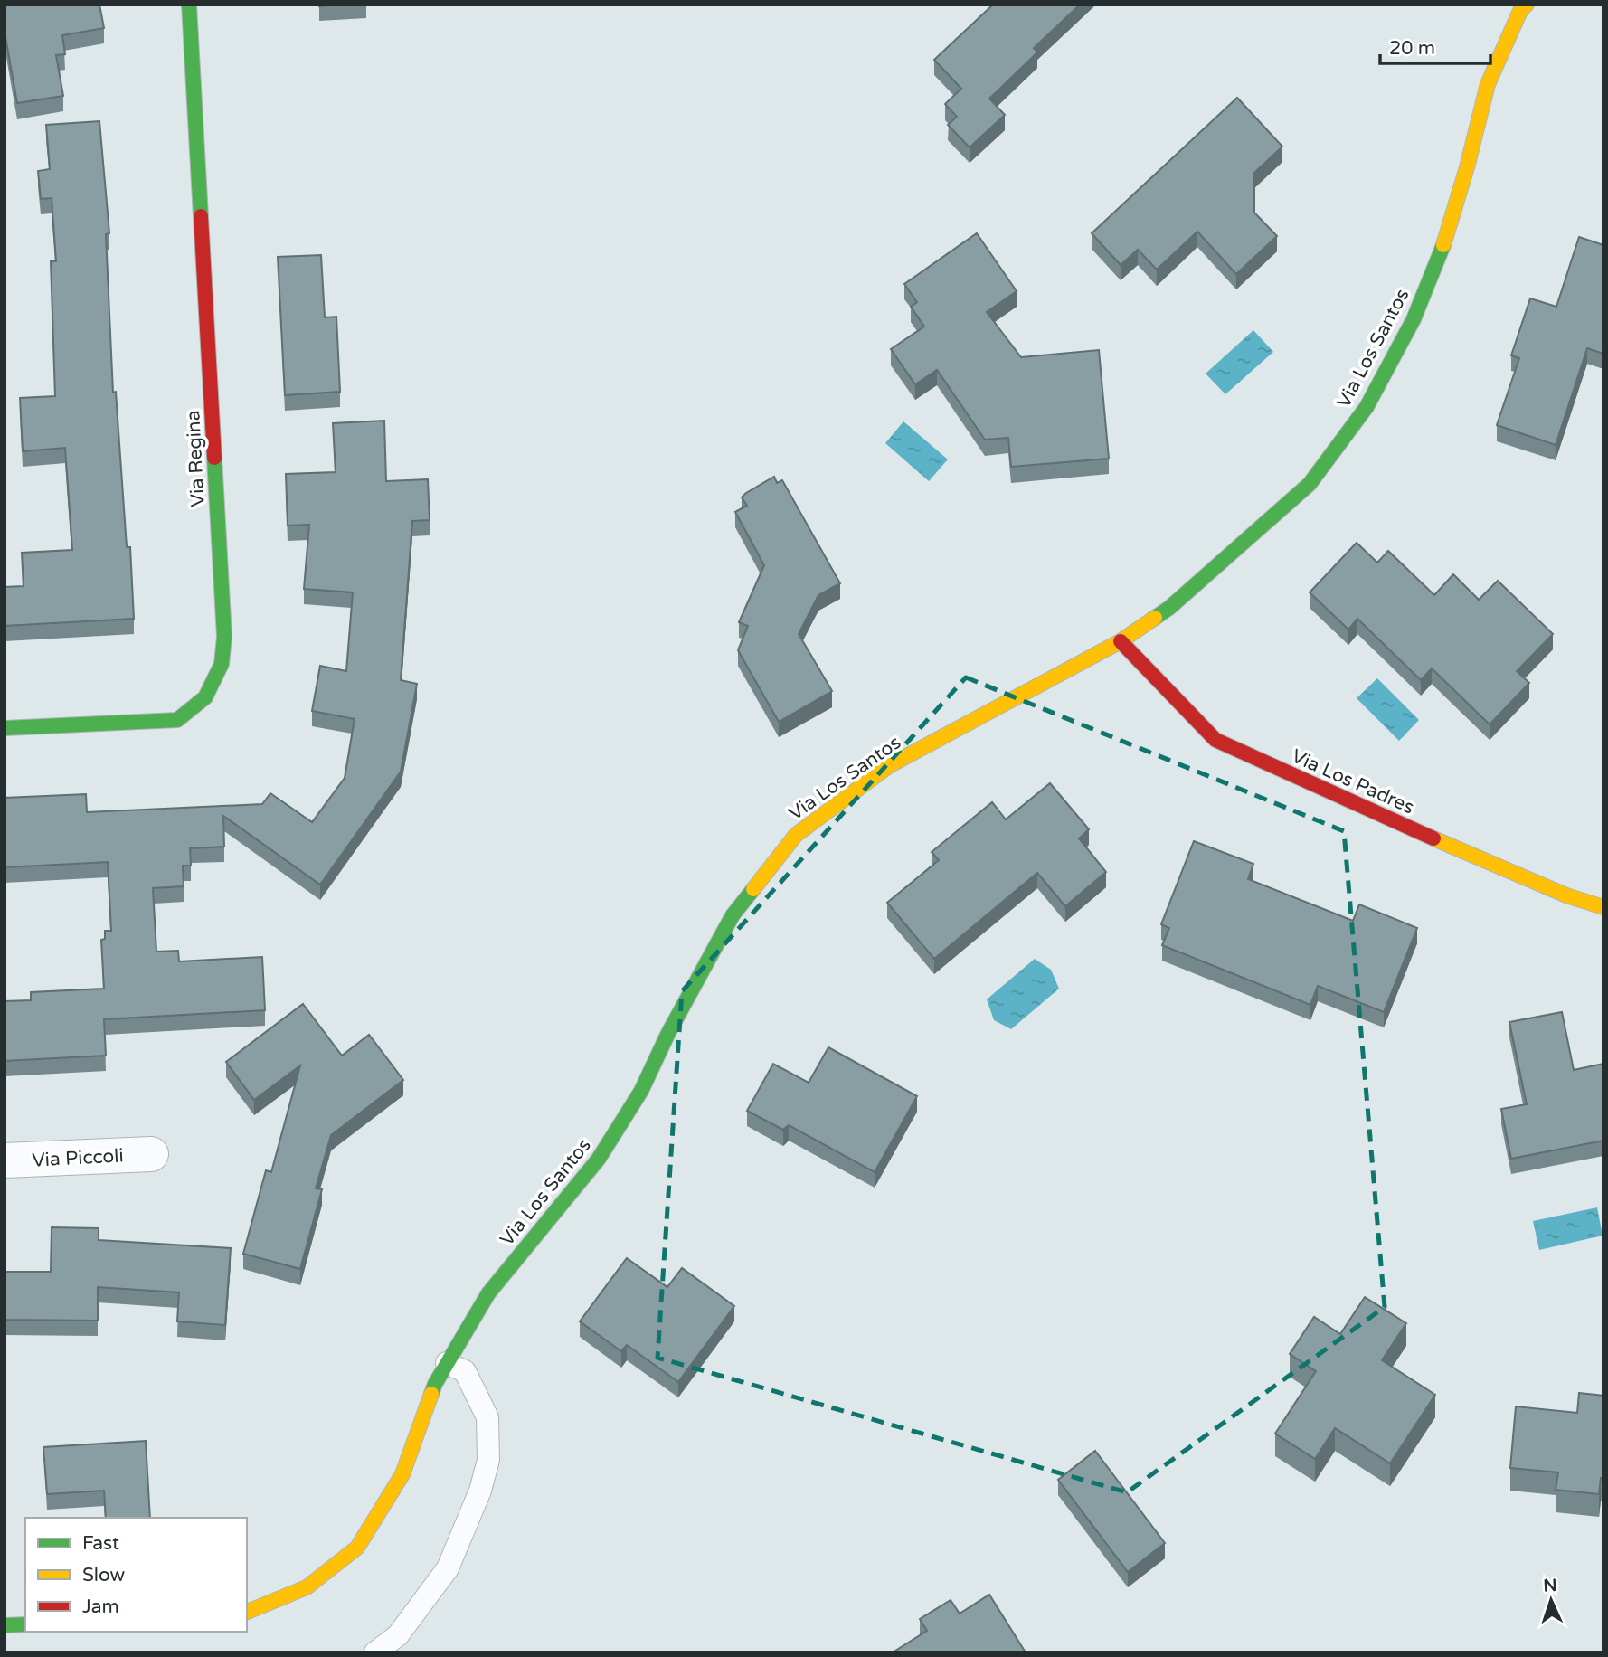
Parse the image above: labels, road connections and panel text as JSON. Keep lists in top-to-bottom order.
{
  "streets": {
    "street": [
      "Via Los Santos",
      "Via Regina",
      "Via Los Padres",
      "Via Piccoli"
    ]
  },
  "crossings": [
    ["Via Los Santos", "Via Los Padres"]
  ],
  "legend": ["Fast", "Slow", "Jam"],
  "scale_bar": "20 m",
  "north": "top"
}
